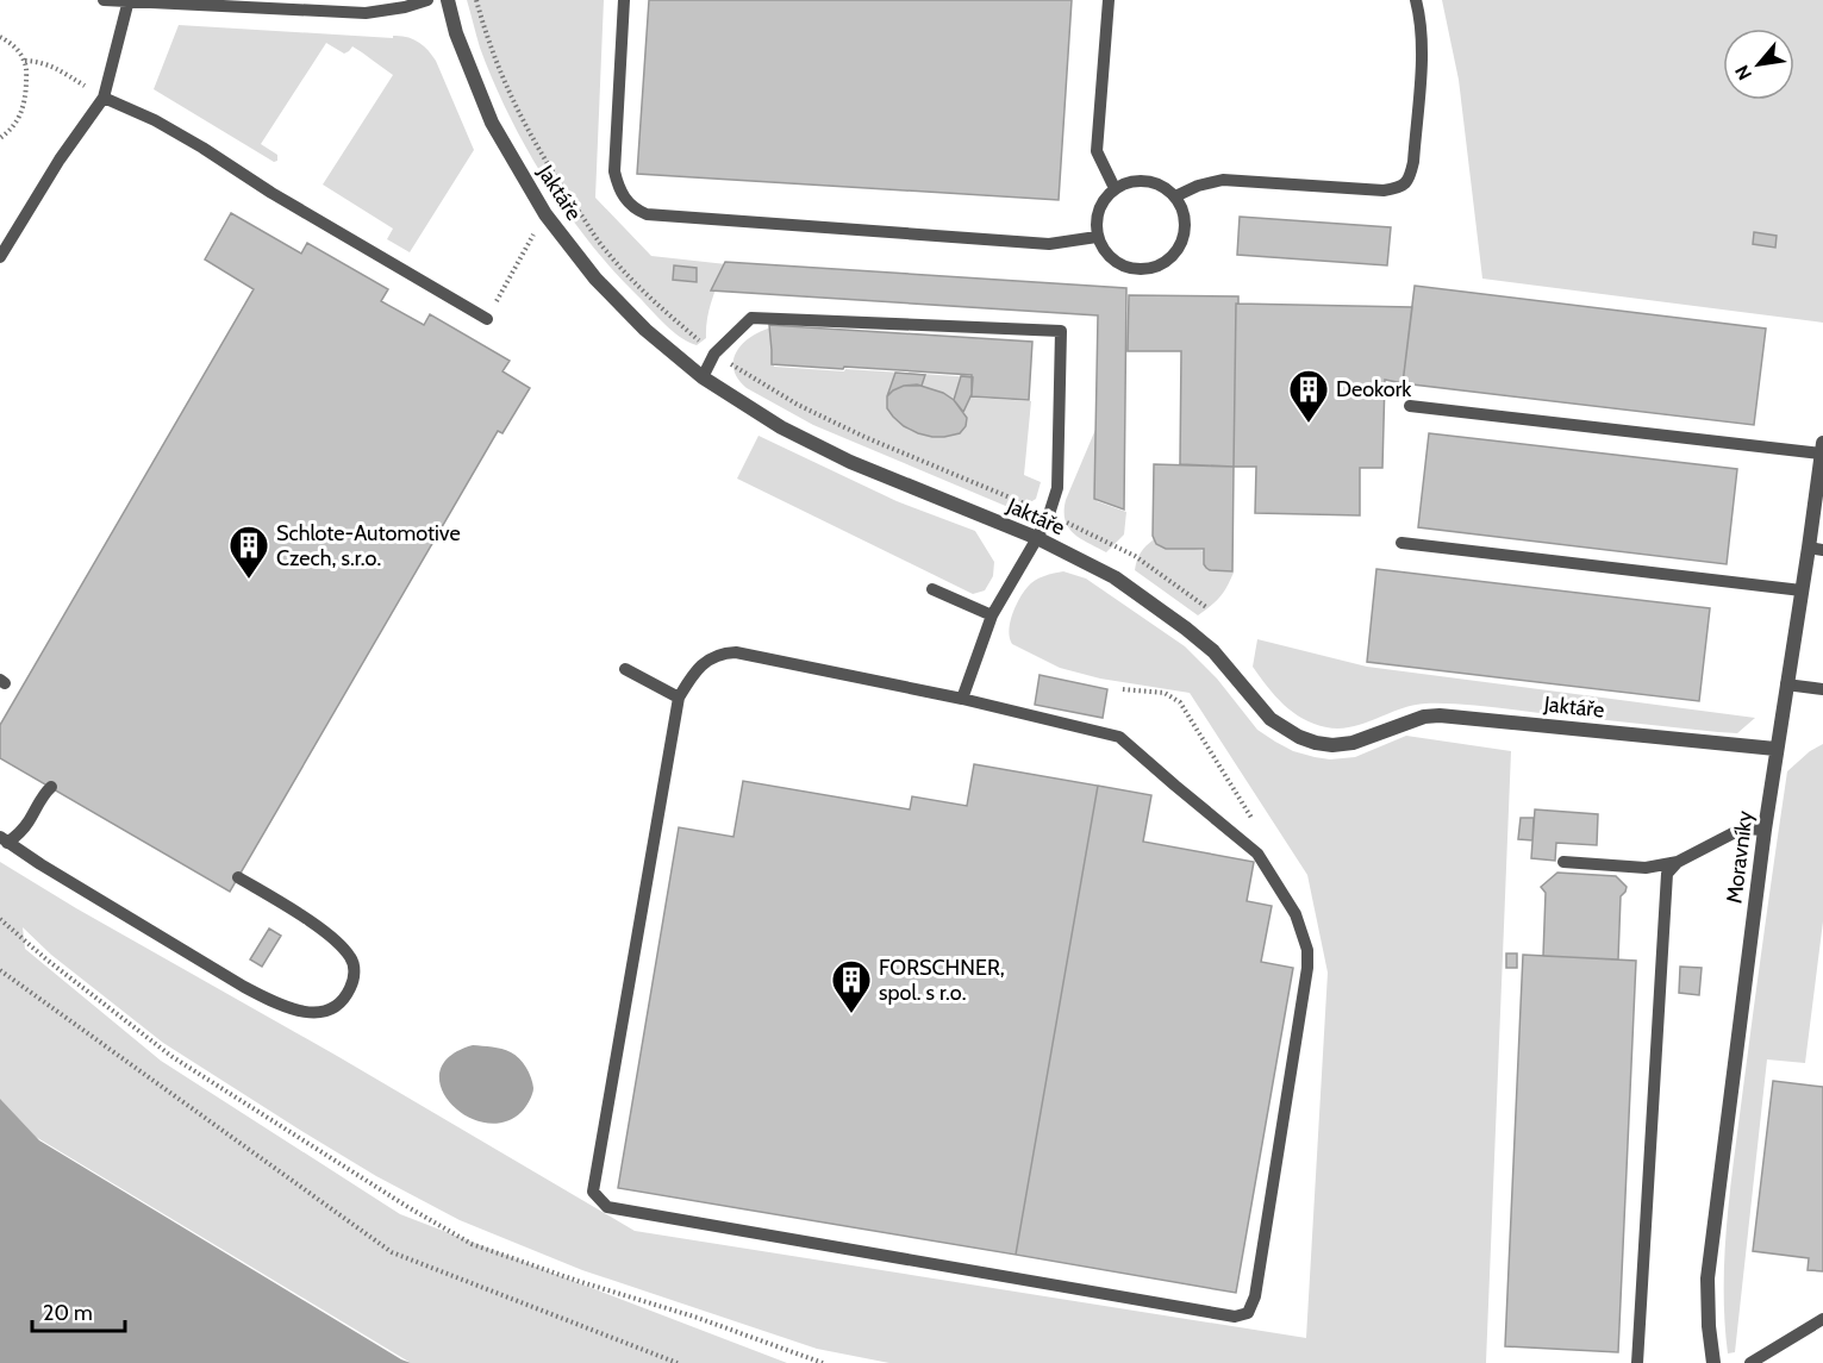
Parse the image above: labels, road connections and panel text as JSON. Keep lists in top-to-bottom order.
{
  "streets": {
    "street": ["Jaktáře", "Moravníky"]
  },
  "crossings": [
    ["Jaktáře", "Moravníky"]
  ],
  "places": {
    "building": ["Deokork", "Schlote-Automotive Czech, s.r.o.", "FORSCHNER, spol. s r.o."]
  },
  "scale_bar": "20 m",
  "north": "bottom left"
}
